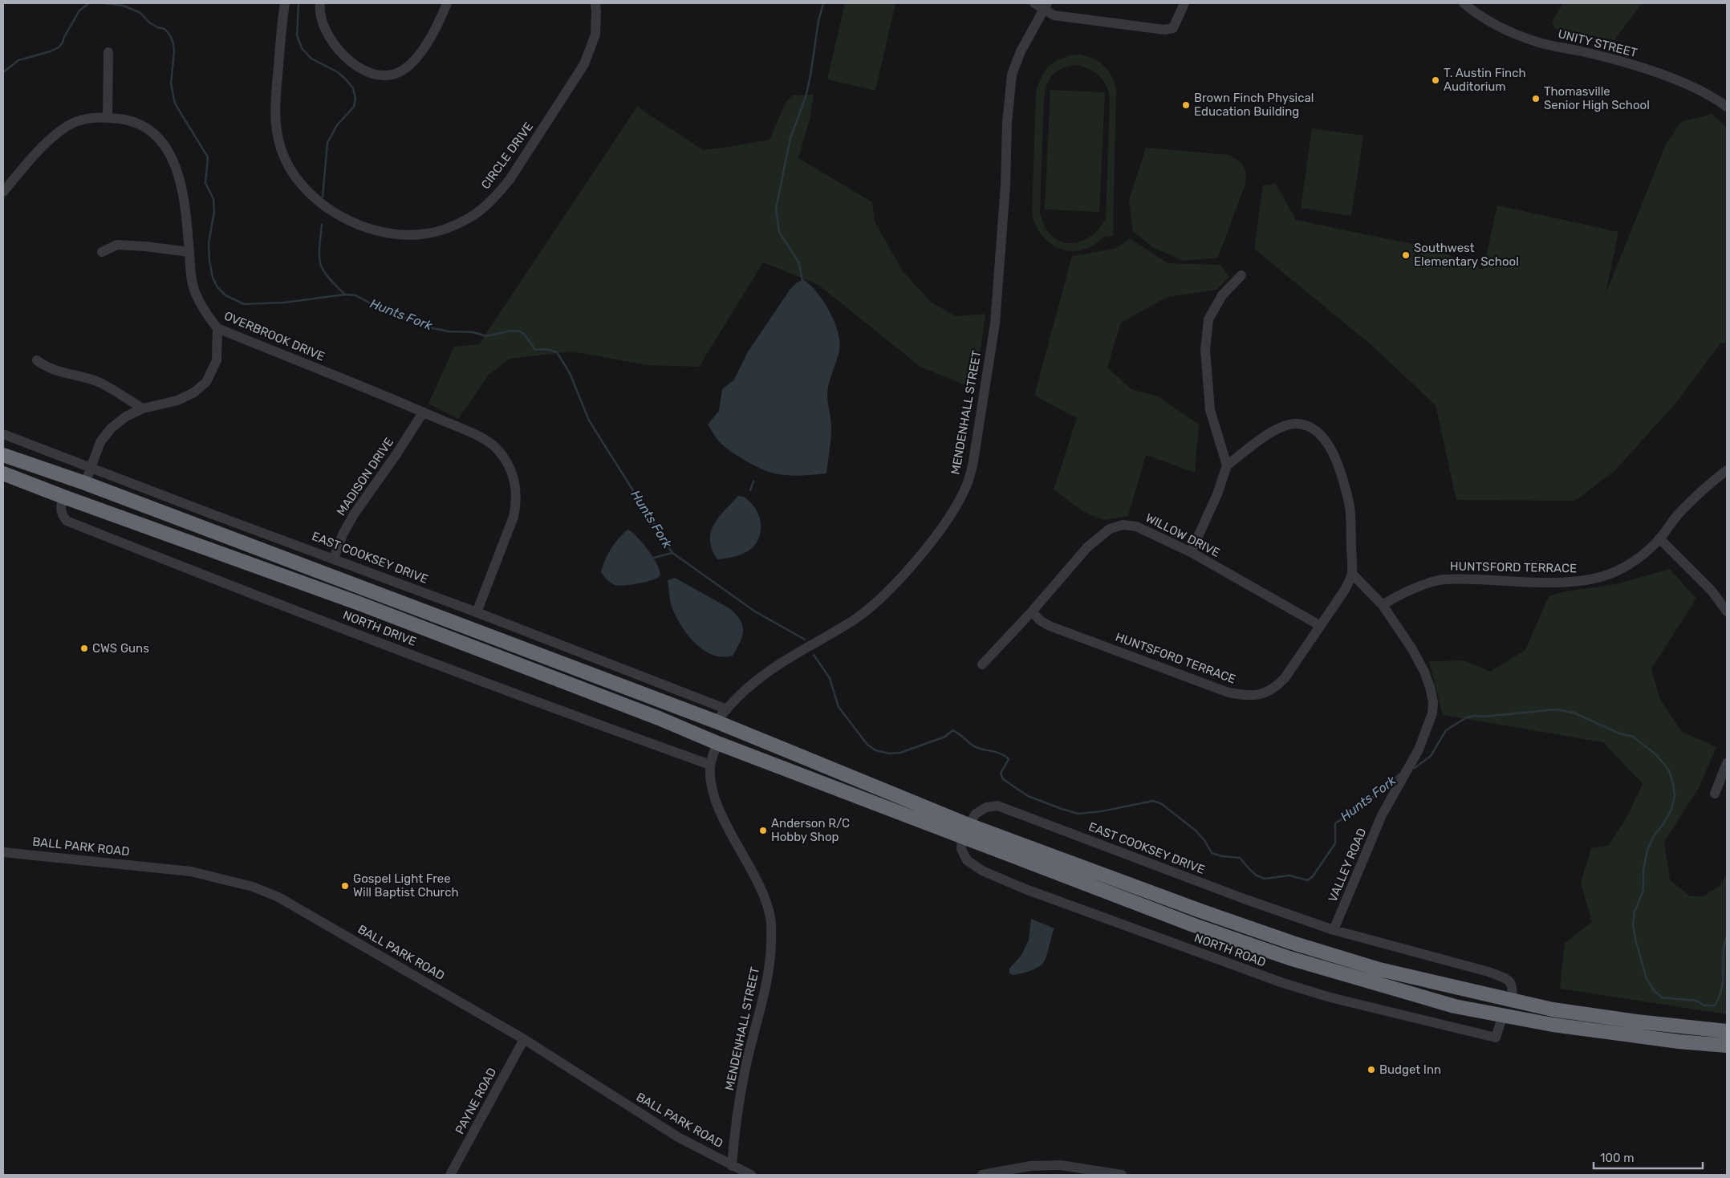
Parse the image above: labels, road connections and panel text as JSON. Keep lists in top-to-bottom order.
{
  "streets": {
    "street": [
      "UNITY STREET",
      "CIRCLE DRIVE",
      "OVERBROOK DRIVE",
      "MENDENHALL STREET",
      "MADISON DRIVE",
      "WILLOW DRIVE",
      "EAST COOKSEY DRIVE",
      "HUNTSFORD TERRACE",
      "NORTH DRIVE",
      "BALL PARK ROAD",
      "VALLEY ROAD",
      "NORTH ROAD",
      "PAYNE ROAD"
    ]
  },
  "crossings": [
    ["OVERBROOK DRIVE", "MADISON DRIVE"],
    ["OVERBROOK DRIVE", "EAST COOKSEY DRIVE"],
    ["MENDENHALL STREET", "EAST COOKSEY DRIVE"],
    ["MENDENHALL STREET", "NORTH DRIVE"],
    ["MENDENHALL STREET", "BALL PARK ROAD"],
    ["MADISON DRIVE", "EAST COOKSEY DRIVE"],
    ["WILLOW DRIVE", "HUNTSFORD TERRACE"],
    ["EAST COOKSEY DRIVE", "VALLEY ROAD"],
    ["EAST COOKSEY DRIVE", "NORTH ROAD"],
    ["HUNTSFORD TERRACE", "VALLEY ROAD"],
    ["BALL PARK ROAD", "PAYNE ROAD"]
  ],
  "water": ["Hunts Fork"],
  "places": [
    "T. Austin Finch Auditorium",
    "Thomasville Senior High School",
    "Brown Finch Physical Education Building",
    "Southwest Elementary School",
    "CWS Guns",
    "Anderson R/C Hobby Shop",
    "Gospel Light Free Will Baptist Church",
    "Budget Inn"
  ],
  "scale_bar": "100 m"
}
